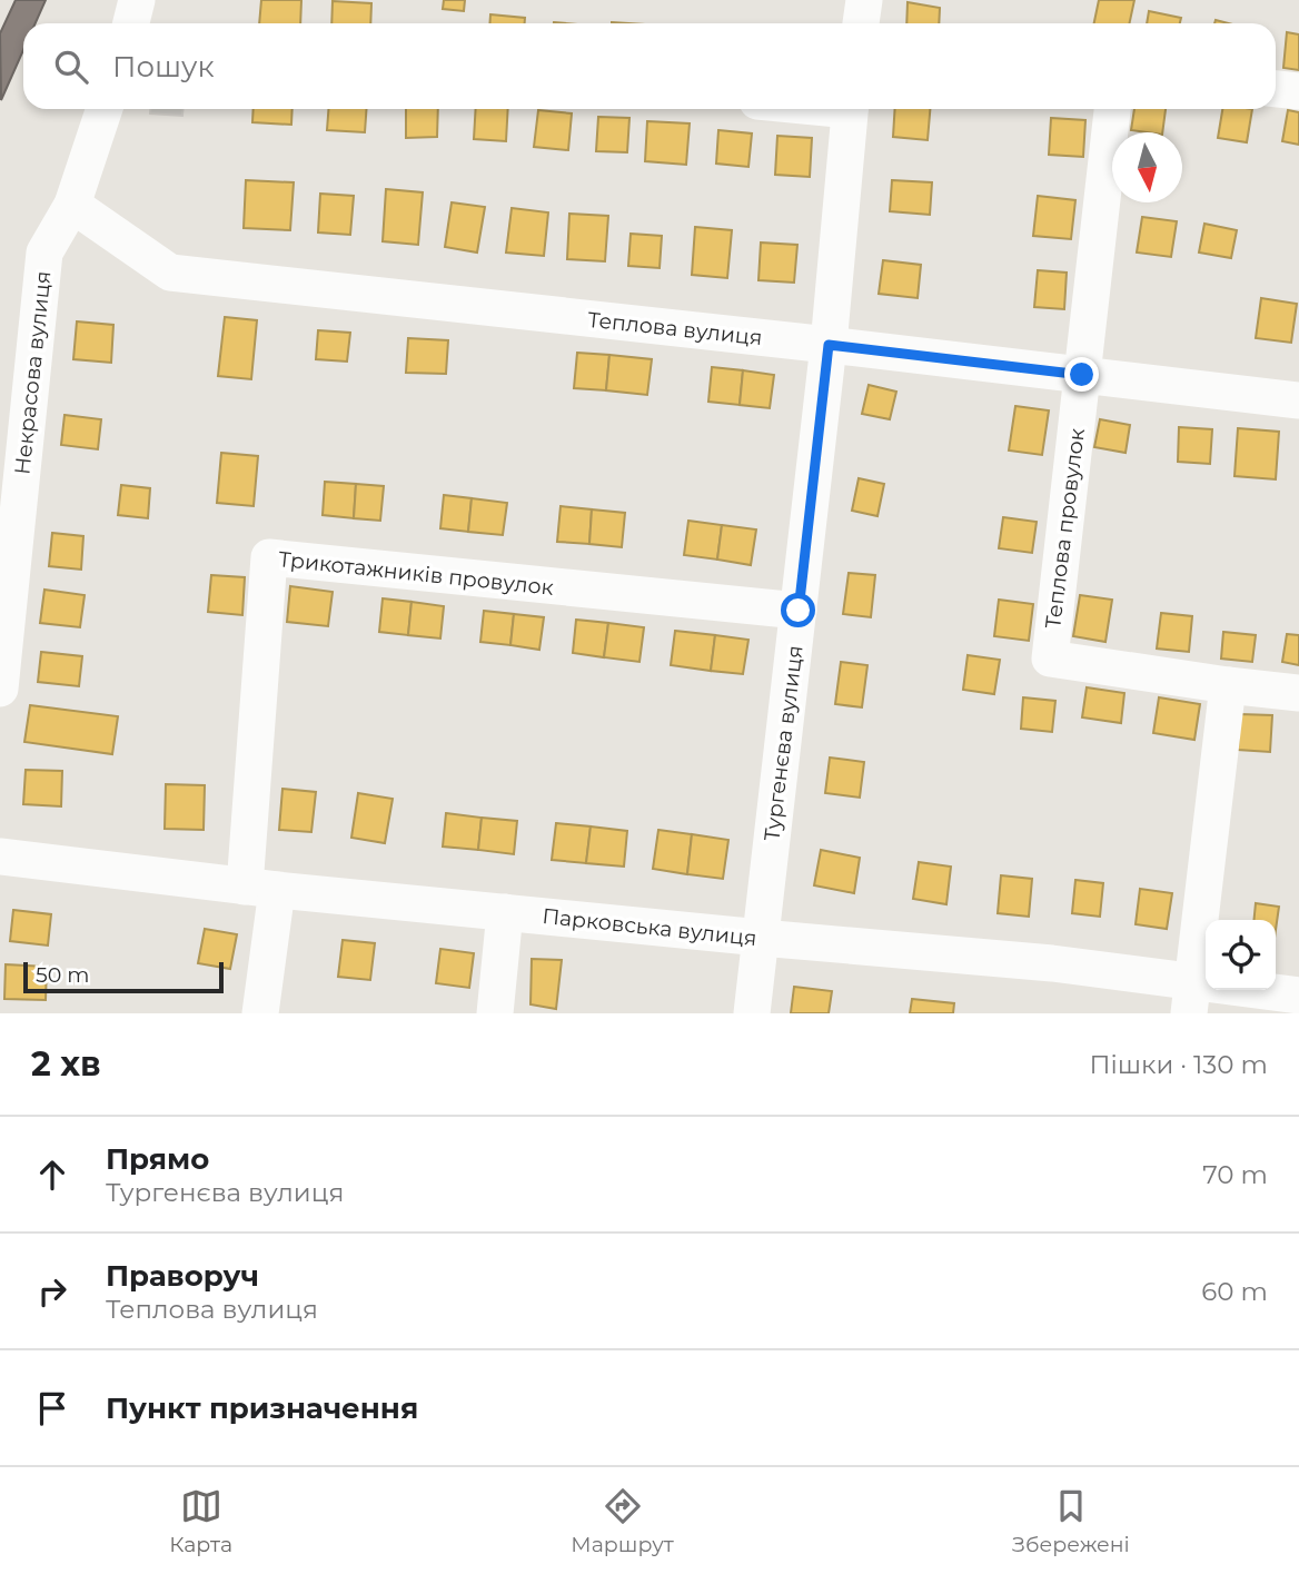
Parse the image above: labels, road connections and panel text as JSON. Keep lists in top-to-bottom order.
{
  "streets": {
    "street": [
      "Теплова вулиця",
      "Некрасова вулиця",
      "Теплова провулок",
      "Трикотажників провулок",
      "Тургенєва вулиця",
      "Парковська вулиця"
    ]
  },
  "crossings": [
    ["Теплова вулиця", "Некрасова вулиця"],
    ["Теплова вулиця", "Теплова провулок"],
    ["Теплова вулиця", "Тургенєва вулиця"],
    ["Трикотажників провулок", "Тургенєва вулиця"],
    ["Трикотажників провулок", "Парковська вулиця"],
    ["Тургенєва вулиця", "Парковська вулиця"]
  ],
  "scale_bar": "50 m",
  "north": "bottom",
  "page": {
    "search": "Пошук",
    "scale": "50 m",
    "heading": ["2 хв", "Пішки · 130 m"],
    "list": [
      ["Прямо", "Тургенєва вулиця", "70 m"],
      ["Праворуч", "Теплова вулиця", "60 m"],
      "Пункт призначення"
    ],
    "nav": ["Карта", "Маршрут", "Збережені"]
  }
}
